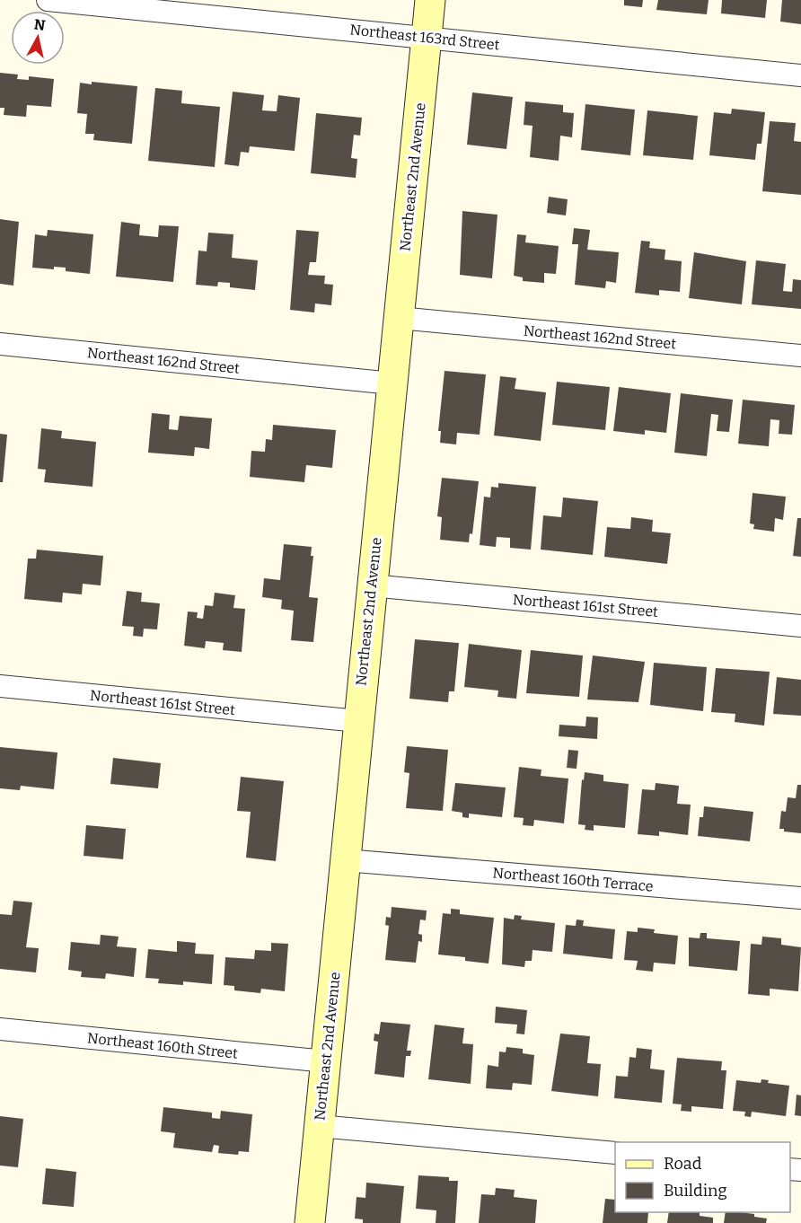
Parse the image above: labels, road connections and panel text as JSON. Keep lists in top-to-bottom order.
{
  "streets": {
    "street": [
      "Northeast 163rd Street",
      "Northeast 2nd Avenue",
      "Northeast 162nd Street",
      "Northeast 161st Street",
      "Northeast 160th Terrace",
      "Northeast 160th Street"
    ]
  },
  "crossings": [
    ["Northeast 163rd Street", "Northeast 2nd Avenue"],
    ["Northeast 2nd Avenue", "Northeast 162nd Street"],
    ["Northeast 2nd Avenue", "Northeast 161st Street"],
    ["Northeast 2nd Avenue", "Northeast 160th Terrace"],
    ["Northeast 2nd Avenue", "Northeast 160th Street"]
  ],
  "legend": ["Road", "Building"],
  "north": "top"
}
